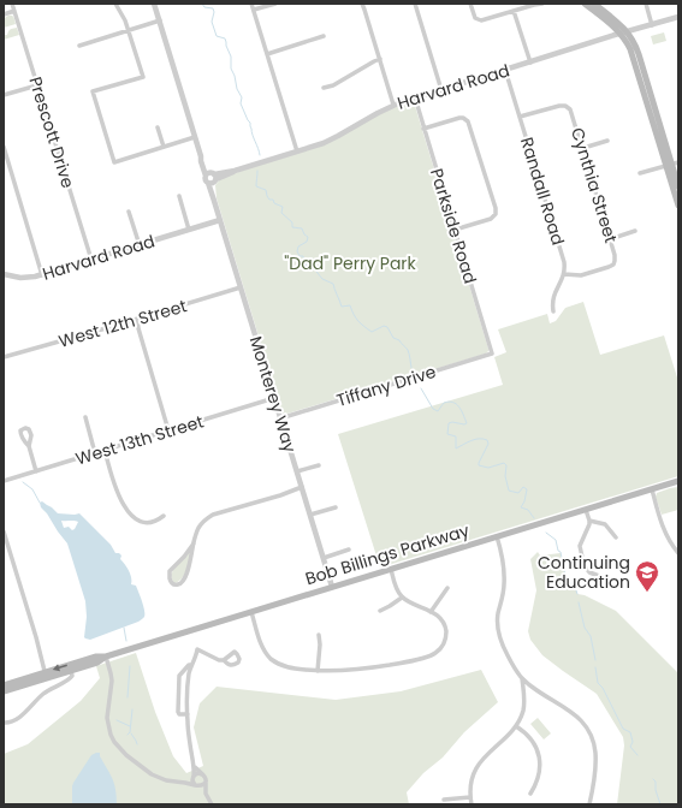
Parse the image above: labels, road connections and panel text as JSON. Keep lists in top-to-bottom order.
{
  "streets": {
    "main road": ["Bob Billings Parkway"],
    "street": [
      "Harvard Road",
      "Prescott Drive",
      "Cynthia Street",
      "Randall Road",
      "Parkside Road",
      "West 12th Street",
      "Tiffany Drive",
      "Monterey Way",
      "West 13th Street"
    ]
  },
  "crossings": [
    ["Harvard Road", "Prescott Drive"],
    ["Harvard Road", "Randall Road"],
    ["Harvard Road", "Parkside Road"],
    ["Harvard Road", "Monterey Way"],
    ["Cynthia Street", "Randall Road"],
    ["Parkside Road", "Tiffany Drive"],
    ["West 12th Street", "Monterey Way"],
    ["Tiffany Drive", "Monterey Way"],
    ["Monterey Way", "West 13th Street"],
    ["Monterey Way", "Bob Billings Parkway"]
  ],
  "parks": ["\"Dad\" Perry Park"],
  "places": {
    "school or university": ["Continuing Education"]
  }
}
